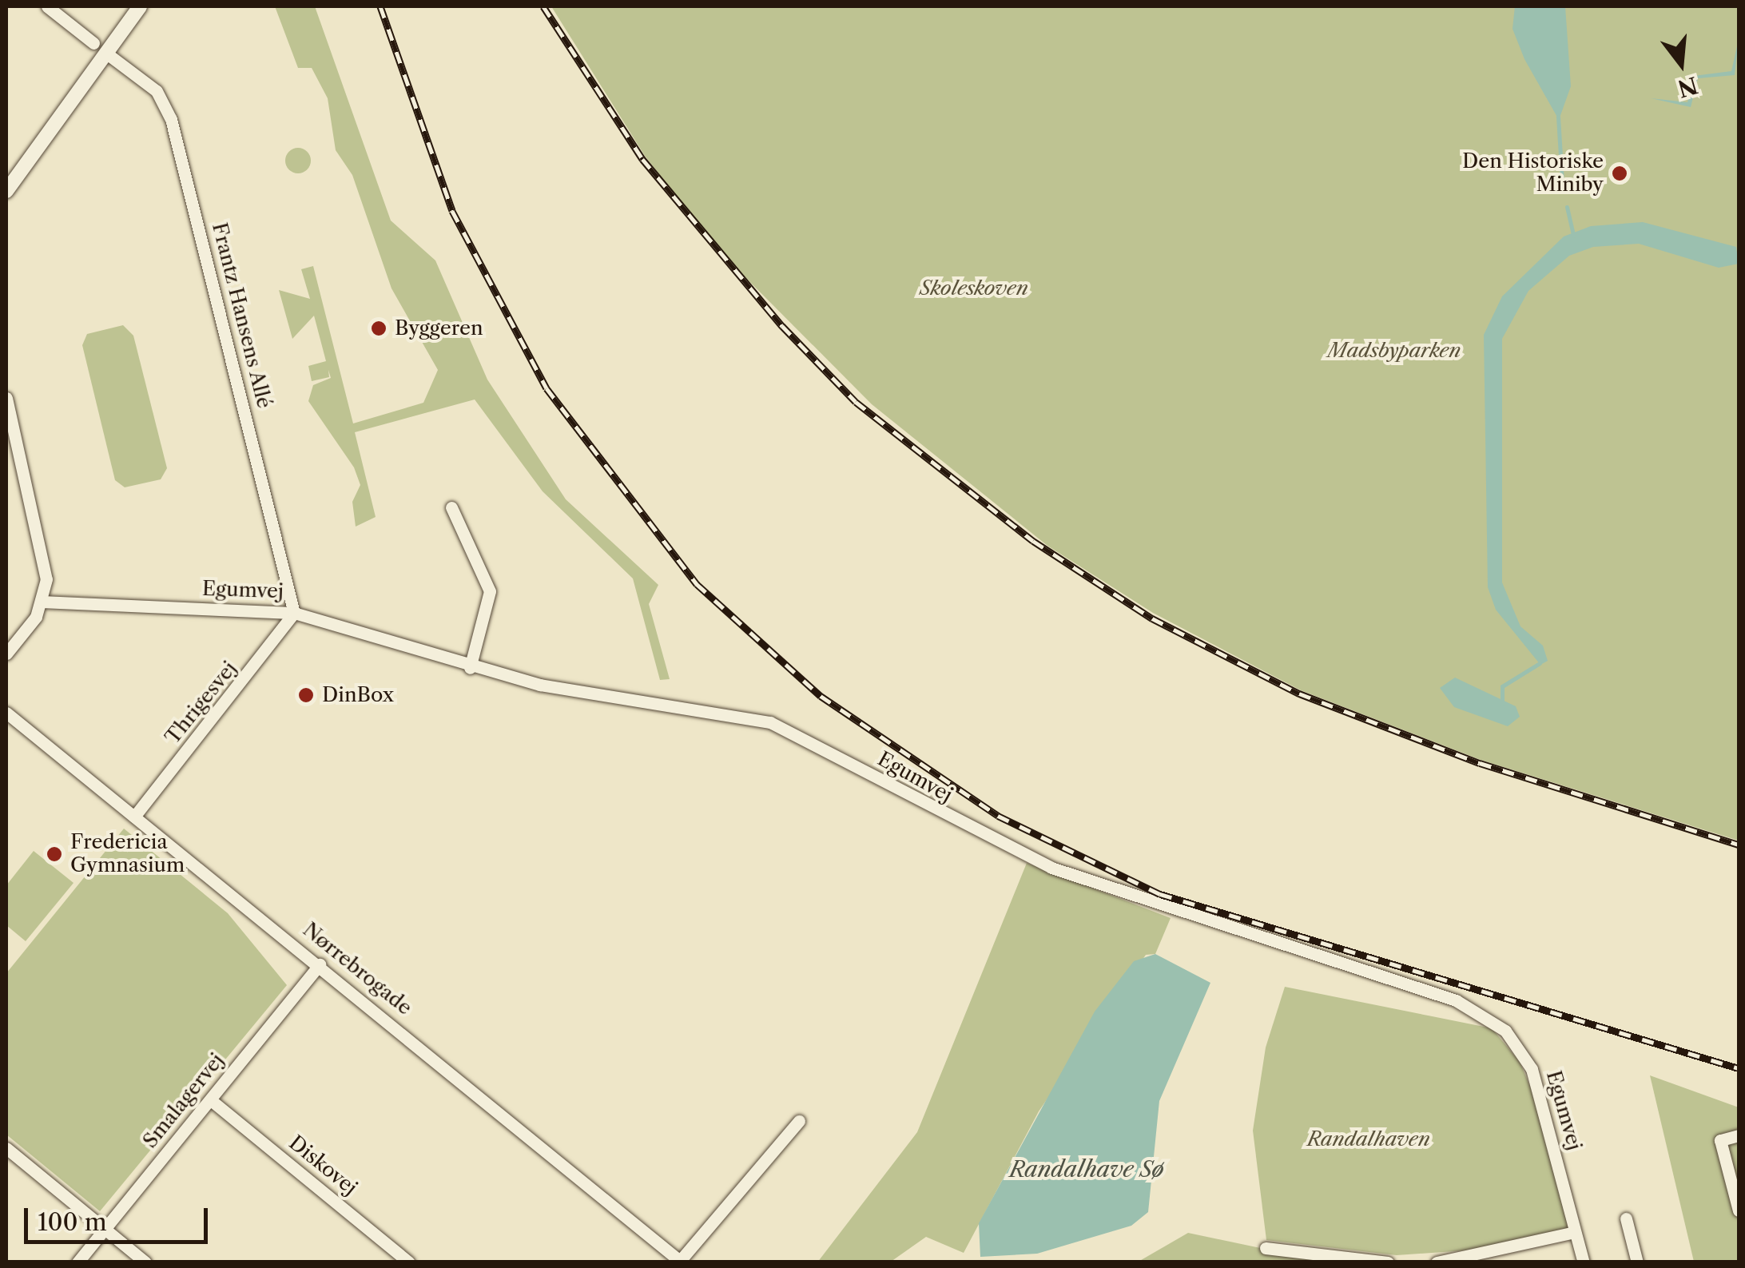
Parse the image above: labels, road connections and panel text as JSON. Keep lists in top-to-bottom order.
{
  "streets": {
    "street": [
      "Frantz Hansens Allé",
      "Egumvej",
      "Thrigesvej",
      "Nørrebrogade",
      "Smalagervej",
      "Diskovej"
    ]
  },
  "crossings": [
    ["Frantz Hansens Allé", "Egumvej"],
    ["Frantz Hansens Allé", "Thrigesvej"],
    ["Egumvej", "Thrigesvej"],
    ["Thrigesvej", "Nørrebrogade"],
    ["Nørrebrogade", "Smalagervej"],
    ["Smalagervej", "Diskovej"]
  ],
  "water": ["Randalhave Sø"],
  "parks": ["Skoleskoven", "Madsbyparken", "Randalhaven"],
  "places": [
    "Den Historiske Miniby",
    "Byggeren",
    "DinBox",
    "Fredericia Gymnasium"
  ],
  "scale_bar": "100 m",
  "north": "bottom"
}
